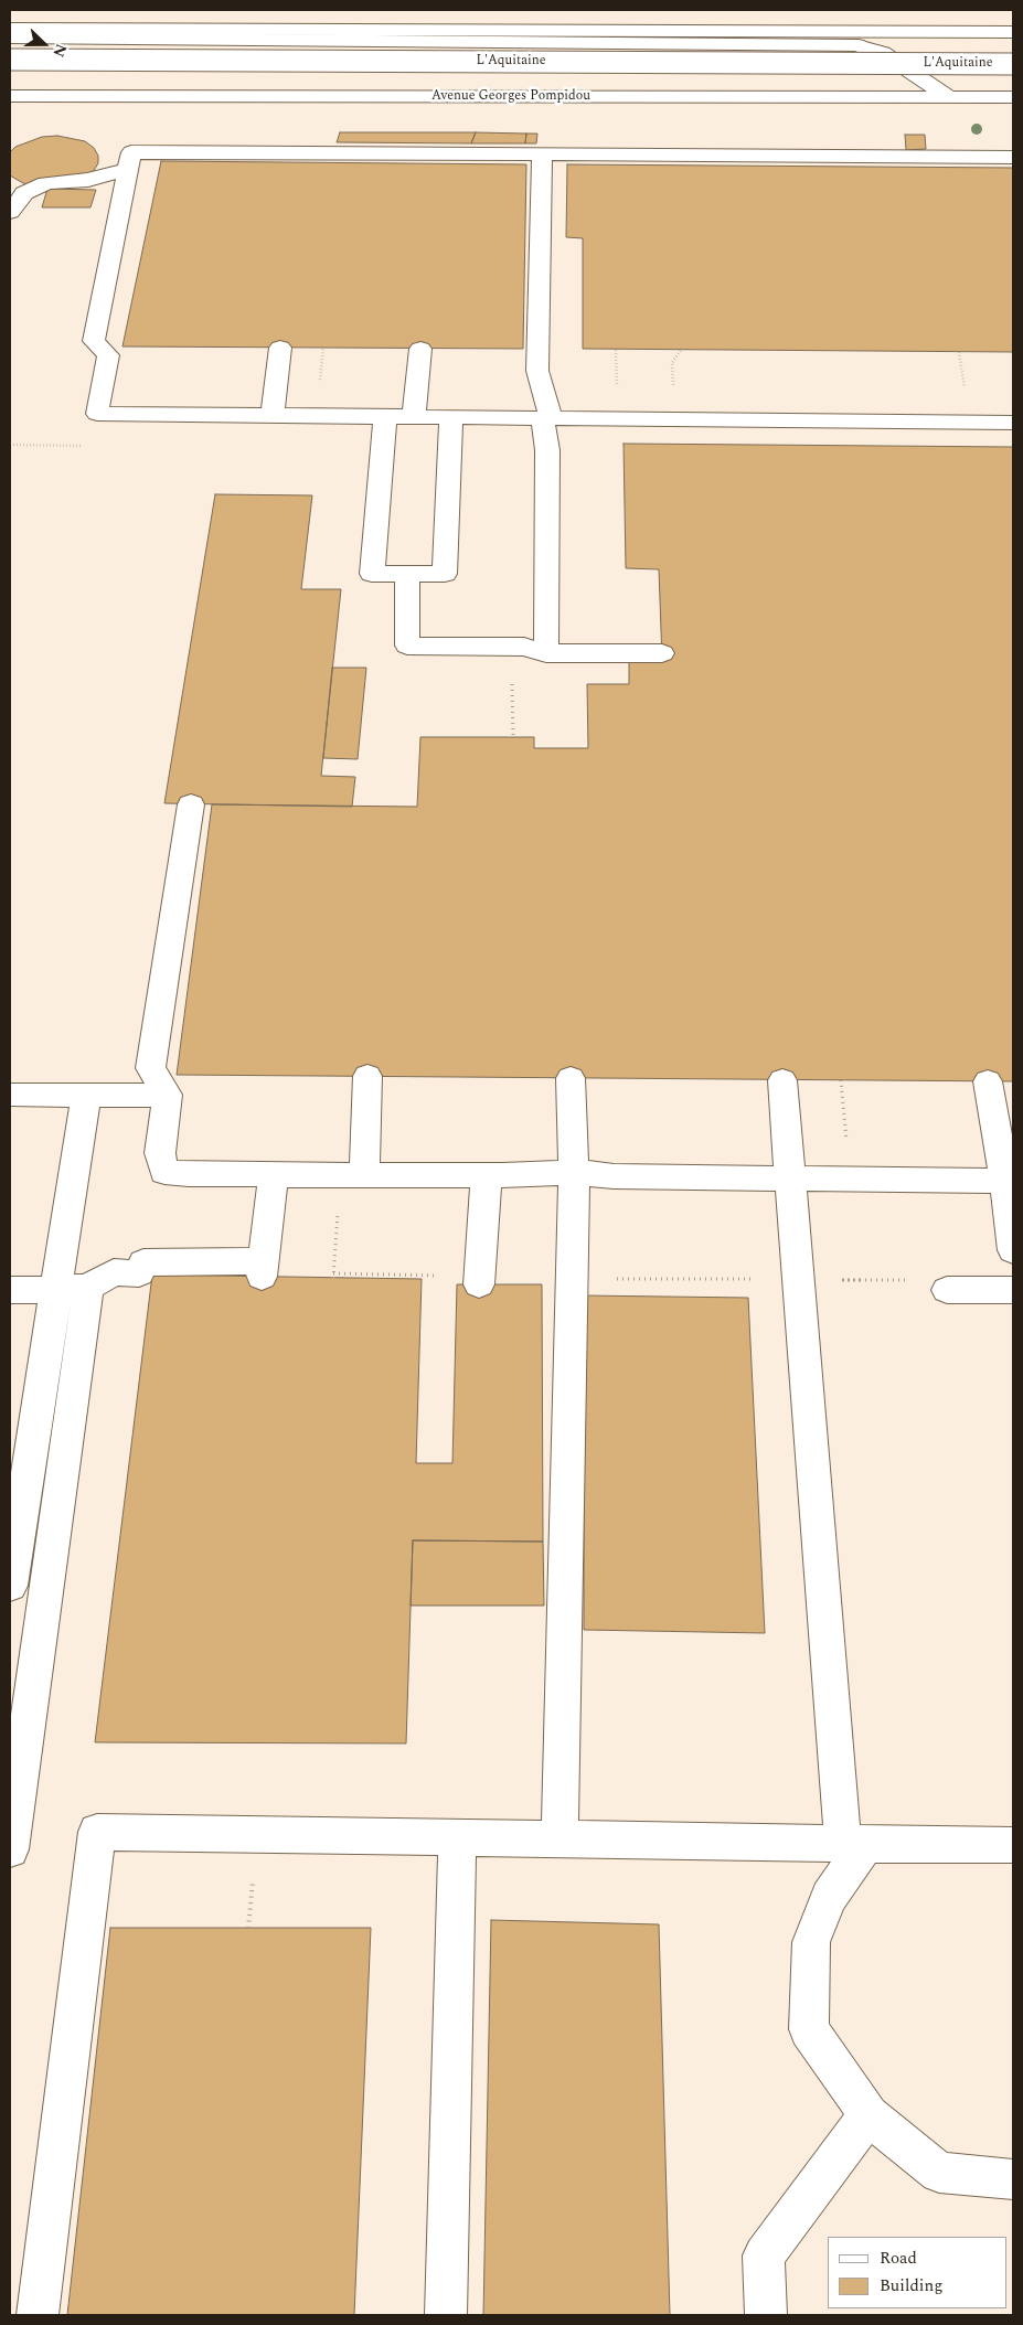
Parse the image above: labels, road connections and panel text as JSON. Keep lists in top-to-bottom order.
{
  "streets": {
    "main road": ["L'Aquitaine", "Avenue Georges Pompidou"]
  },
  "legend": ["Road", "Building"],
  "north": "right"
}
